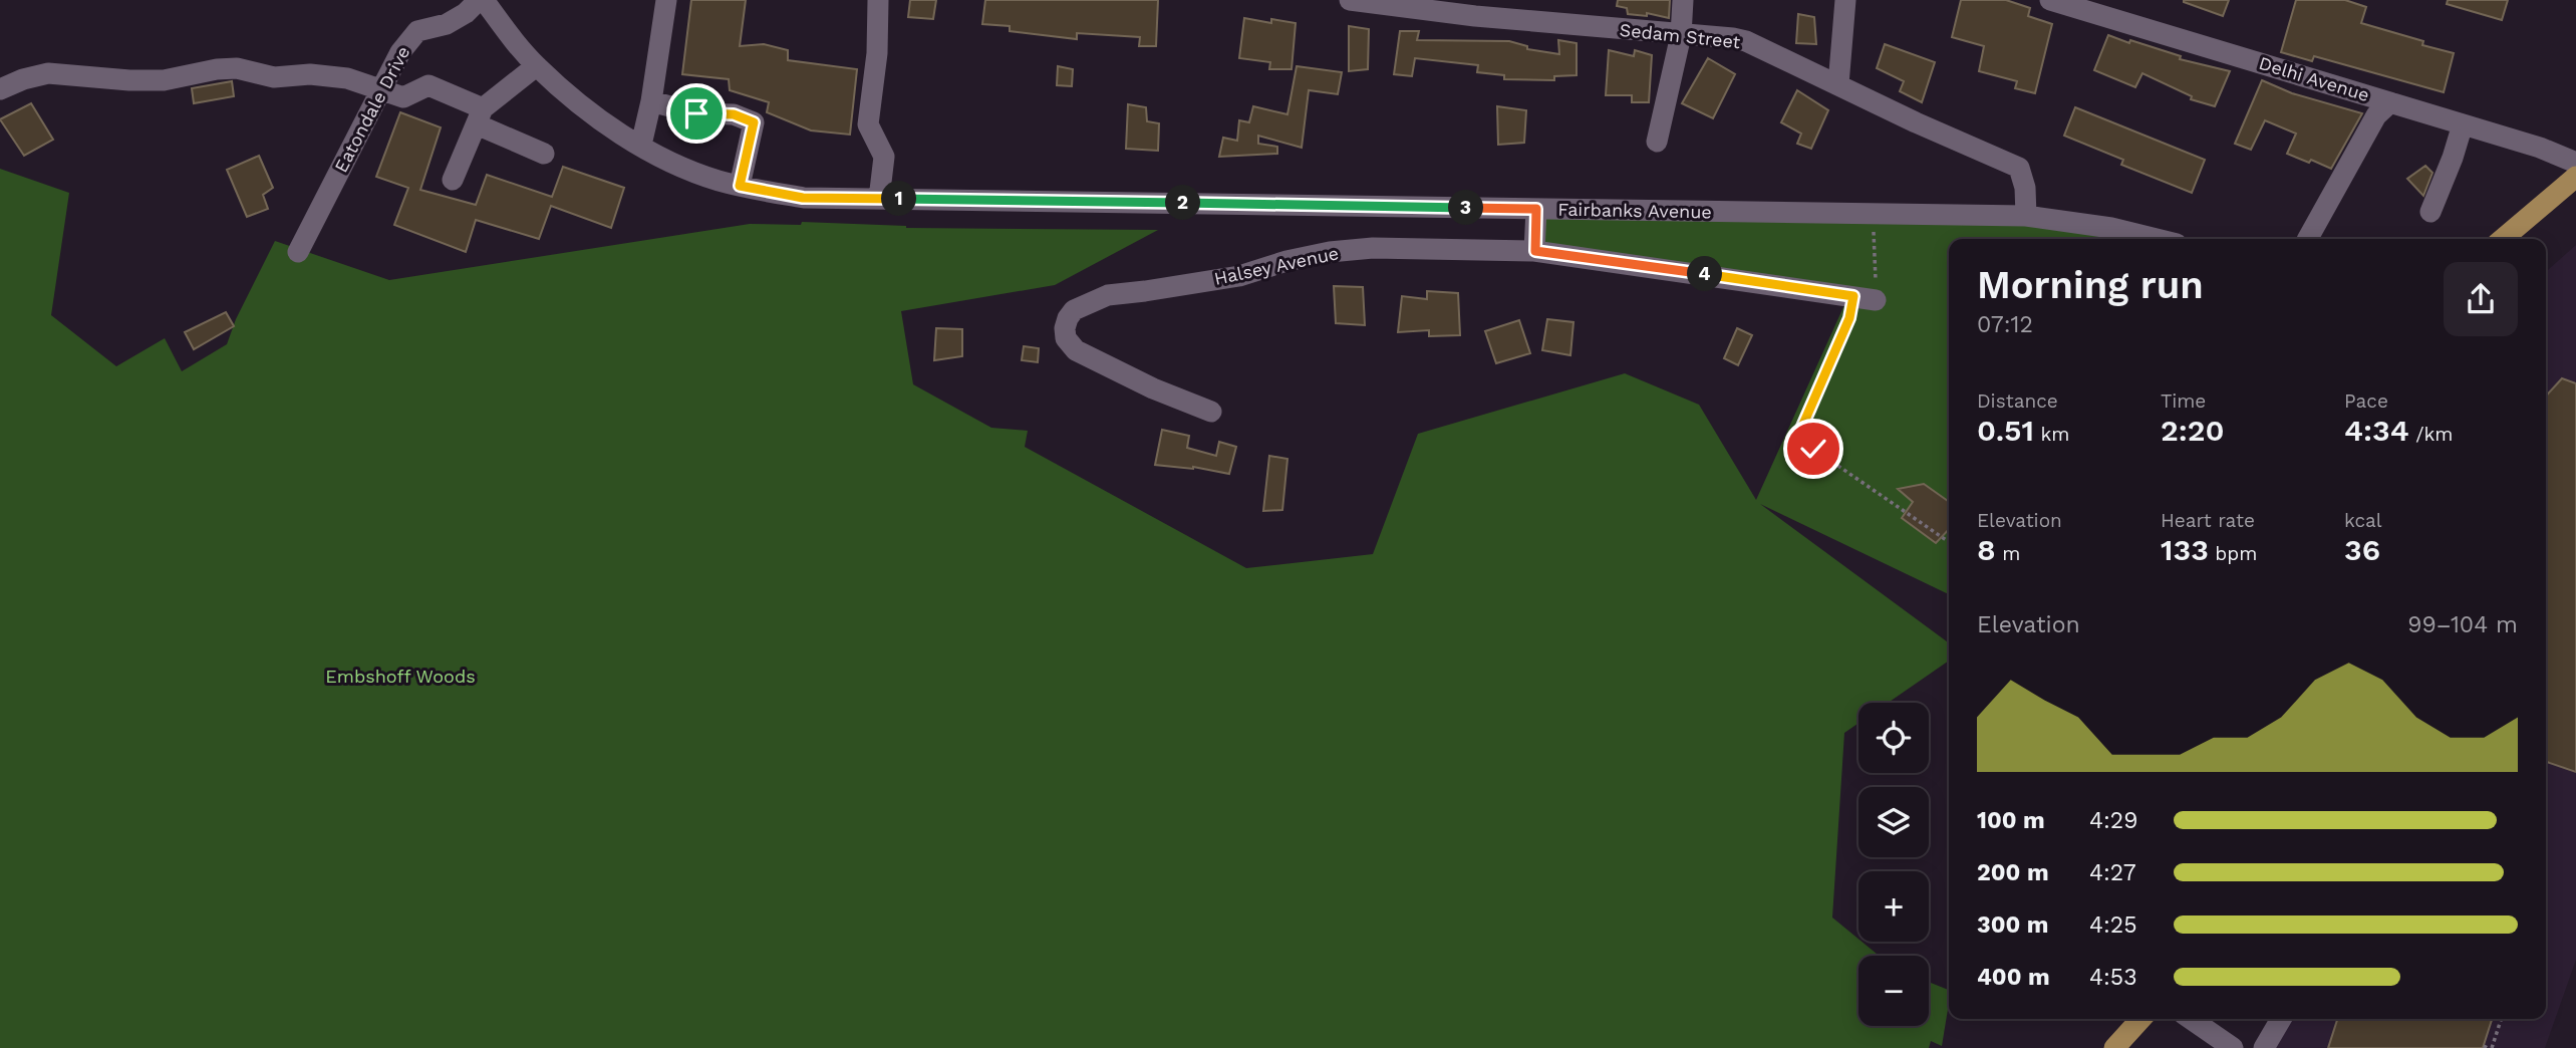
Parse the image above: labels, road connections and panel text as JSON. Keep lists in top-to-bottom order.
{
  "streets": {
    "street": [
      "Sedam Street",
      "Delhi Avenue",
      "Eatondale Drive",
      "Fairbanks Avenue",
      "Halsey Avenue"
    ]
  },
  "crossings": [
    ["Sedam Street", "Fairbanks Avenue"],
    ["Eatondale Drive", "Fairbanks Avenue"]
  ],
  "parks": ["Embshoff Woods"],
  "page": {
    "pins": [
      "1",
      "2",
      "3",
      "4"
    ],
    "heading": ["Morning run", "07:12"],
    "stats": [
      ["Distance", "0.51 km"],
      ["Time", "2:20"],
      ["Pace", "4:34 /km"],
      ["Elevation", "8 m"],
      ["Heart rate", "133 bpm"],
      ["kcal", "36"]
    ],
    "chart": ["Elevation", "99–104 m"],
    "map_buttons": ["+", "−"],
    "list": [
      {
        "name": "100 m",
        "note": "4:29"
      },
      {
        "name": "200 m",
        "note": "4:27"
      },
      {
        "name": "300 m",
        "note": "4:25"
      },
      {
        "name": "400 m",
        "note": "4:53"
      }
    ]
  }
}
